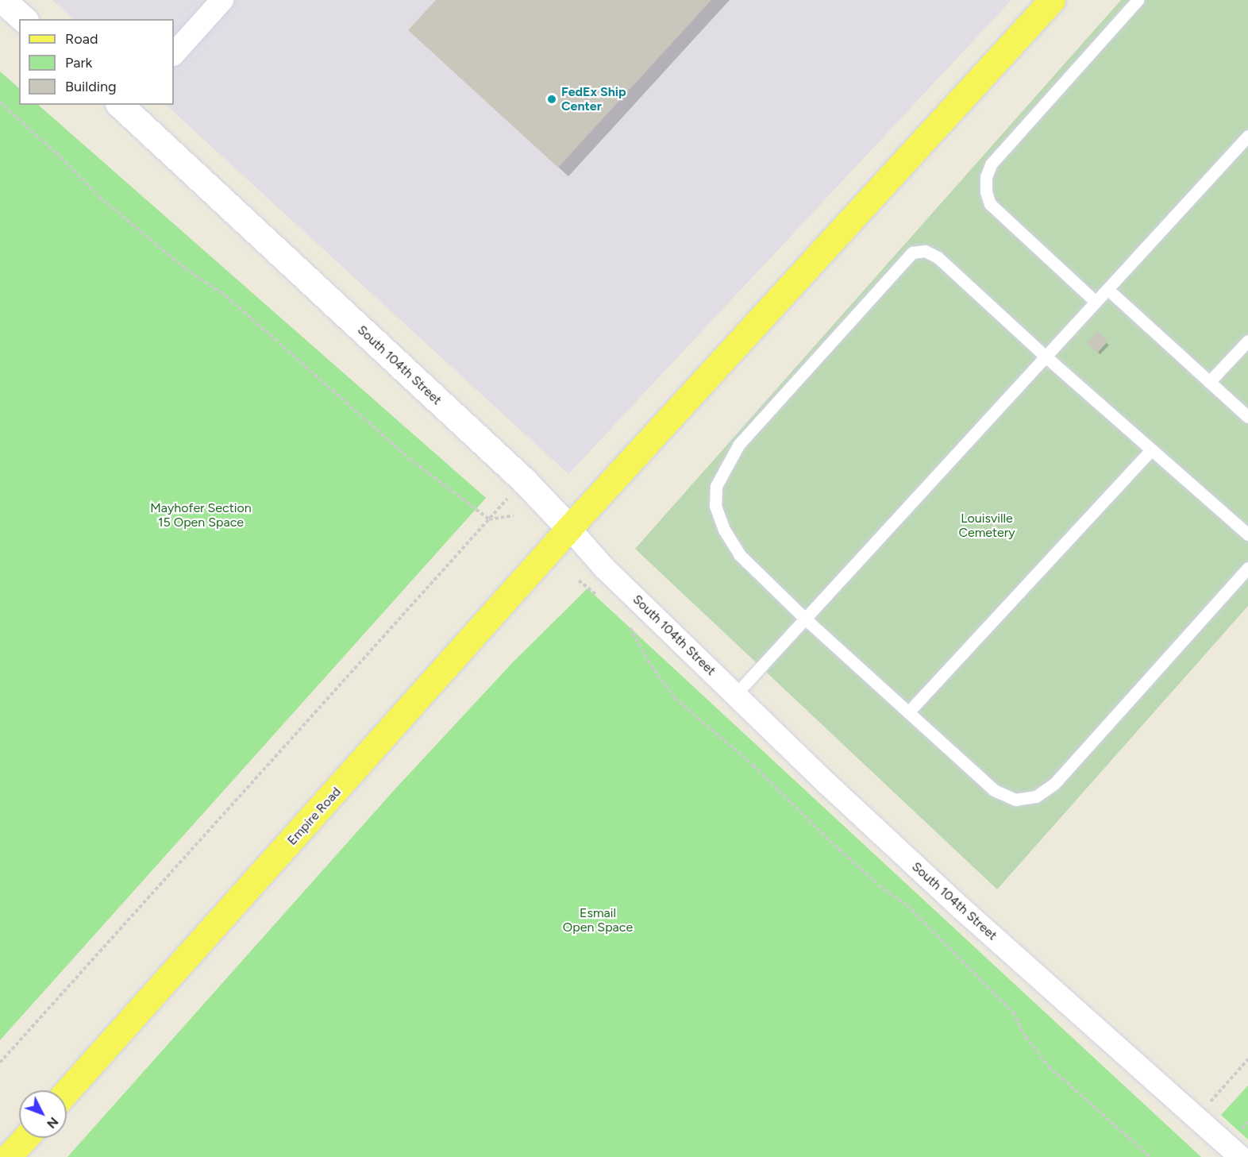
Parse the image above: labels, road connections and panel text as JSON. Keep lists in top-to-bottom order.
{
  "streets": {
    "main road": ["Empire Road"],
    "street": ["South 104th Street"]
  },
  "crossings": [
    ["South 104th Street", "Empire Road"]
  ],
  "parks": ["Mayhofer Section 15 Open Space", "Louisville Cemetery", "Esmail Open Space"],
  "places": ["FedEx Ship Center"],
  "legend": ["Road", "Park", "Building"],
  "north": "bottom right"
}
